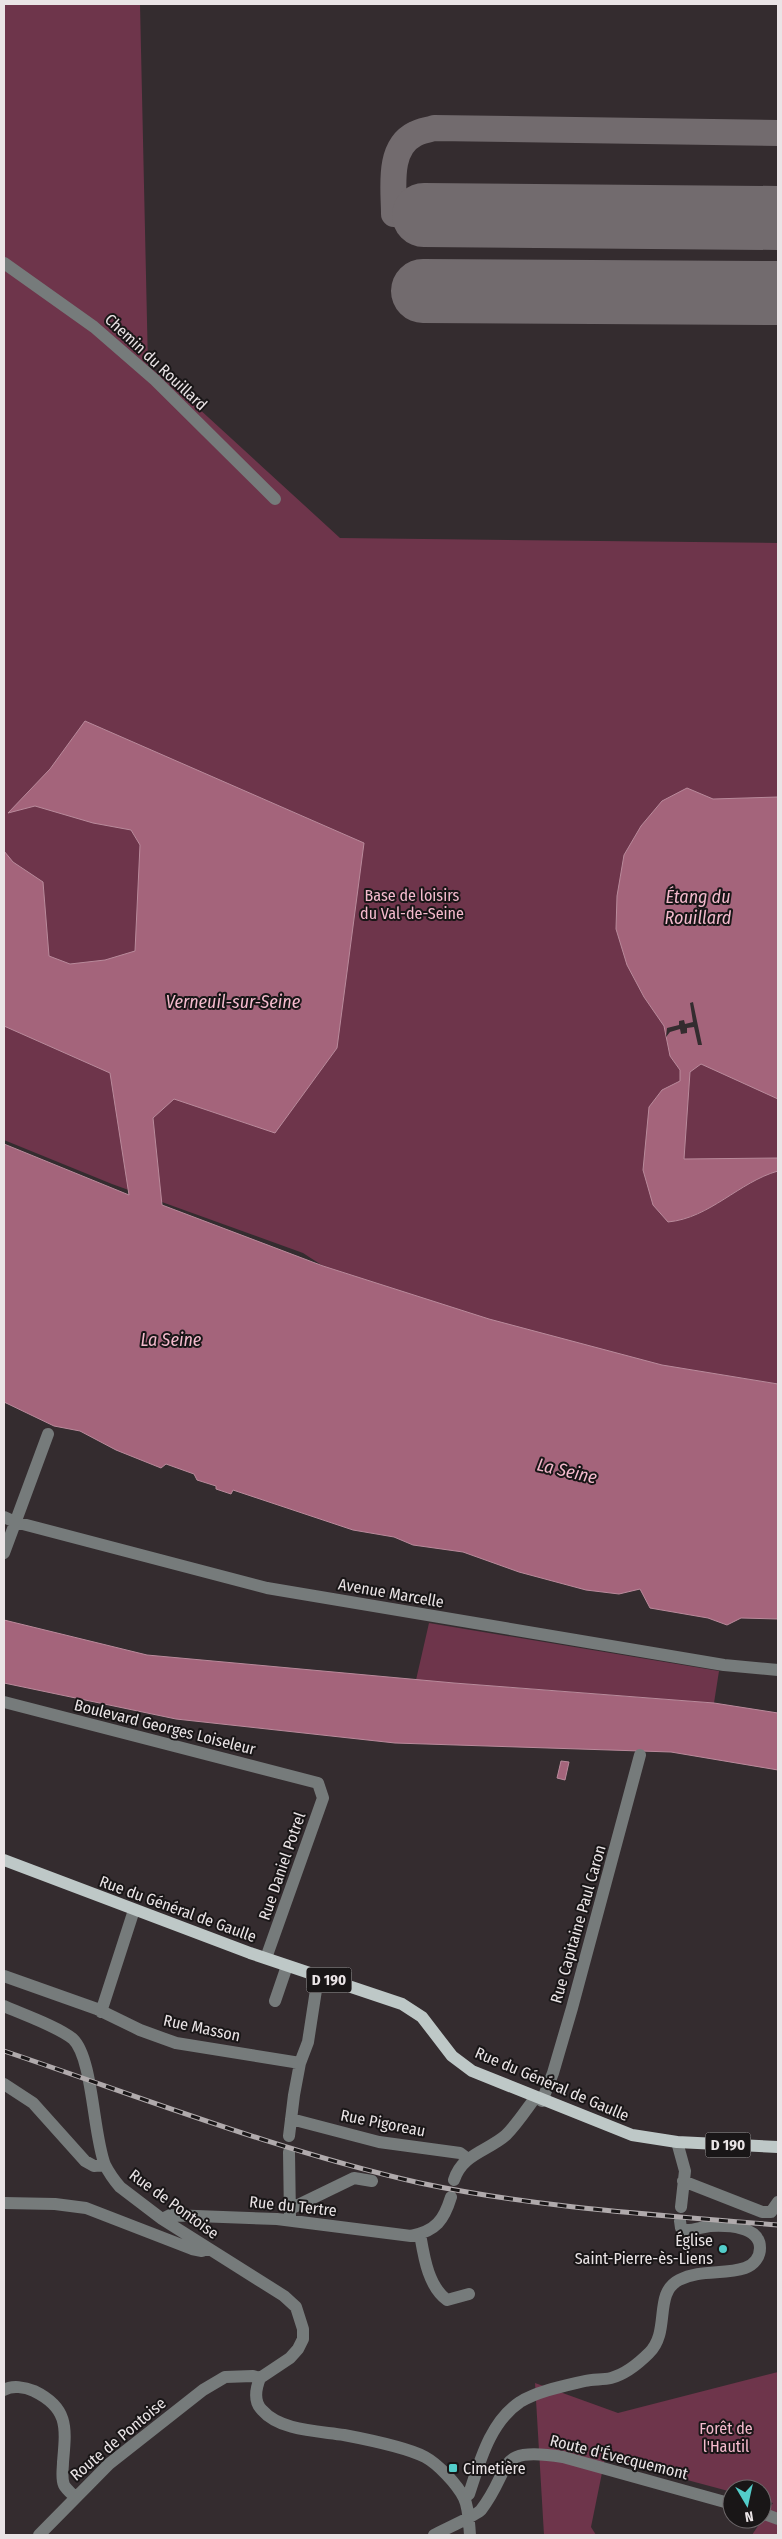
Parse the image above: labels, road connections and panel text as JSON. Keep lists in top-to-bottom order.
{
  "streets": {
    "main road": ["Rue du Général de Gaulle", "D 190"],
    "street": [
      "Chemin du Rouillard",
      "Avenue Marcelle",
      "Boulevard Georges Loiseleur",
      "Rue Daniel Potrel",
      "Rue Capitaine Paul Caron",
      "Rue Masson",
      "Rue Pigoreau",
      "Rue de Pontoise",
      "Rue du Tertre",
      "Route de Pontoise",
      "Route d'Évecquemont"
    ]
  },
  "crossings": [
    ["Boulevard Georges Loiseleur", "Rue Daniel Potrel"],
    ["Rue Daniel Potrel", "Rue du Général de Gaulle"],
    ["Rue du Général de Gaulle", "Rue Capitaine Paul Caron"],
    ["Rue de Pontoise", "Rue du Tertre"],
    ["Rue de Pontoise", "Route de Pontoise"]
  ],
  "water": ["Étang du Rouillard", "Verneuil-sur-Seine", "La Seine"],
  "parks": ["Base de loisirs du Val-de-Seine", "Forêt de l'Hautil"],
  "places": {
    "other": ["Église Saint-Pierre-ès-Liens"],
    "transit": ["Cimetière"]
  },
  "north": "bottom"
}
